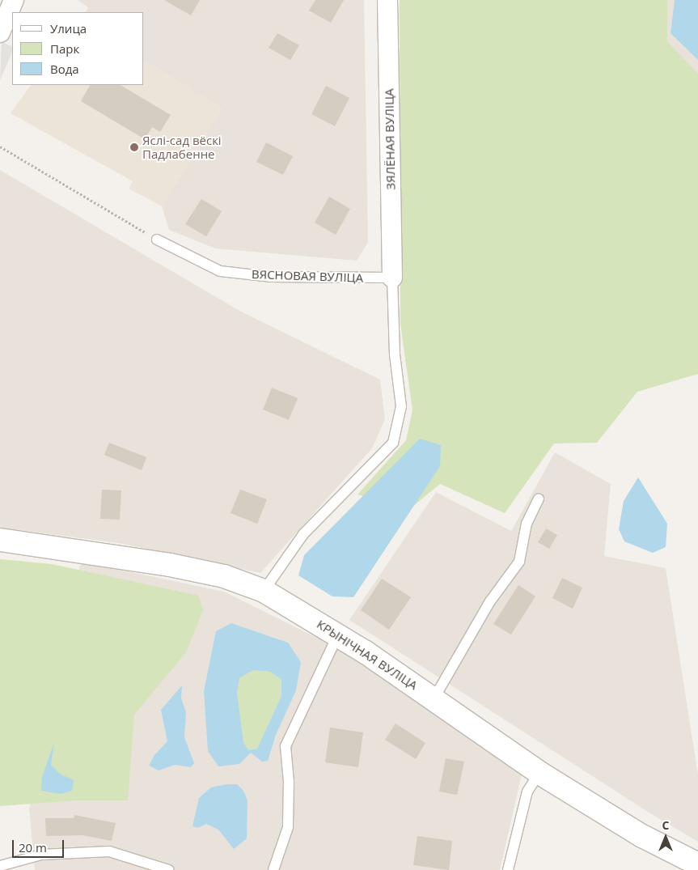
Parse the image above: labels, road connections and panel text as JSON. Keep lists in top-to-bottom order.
{
  "streets": {
    "street": ["ЗЯЛЁНАЯ ВУЛІЦА", "КРЫНІЧНАЯ ВУЛІЦА"],
    "lane": ["ВЯСНОВАЯ ВУЛІЦА"]
  },
  "crossings": [
    ["ЗЯЛЁНАЯ ВУЛІЦА", "ВЯСНОВАЯ ВУЛІЦА"]
  ],
  "places": ["Яслі-сад вёскі Падлабенне"],
  "legend": ["Улица", "Парк", "Вода"],
  "scale_bar": "20 m",
  "north": "top"
}
